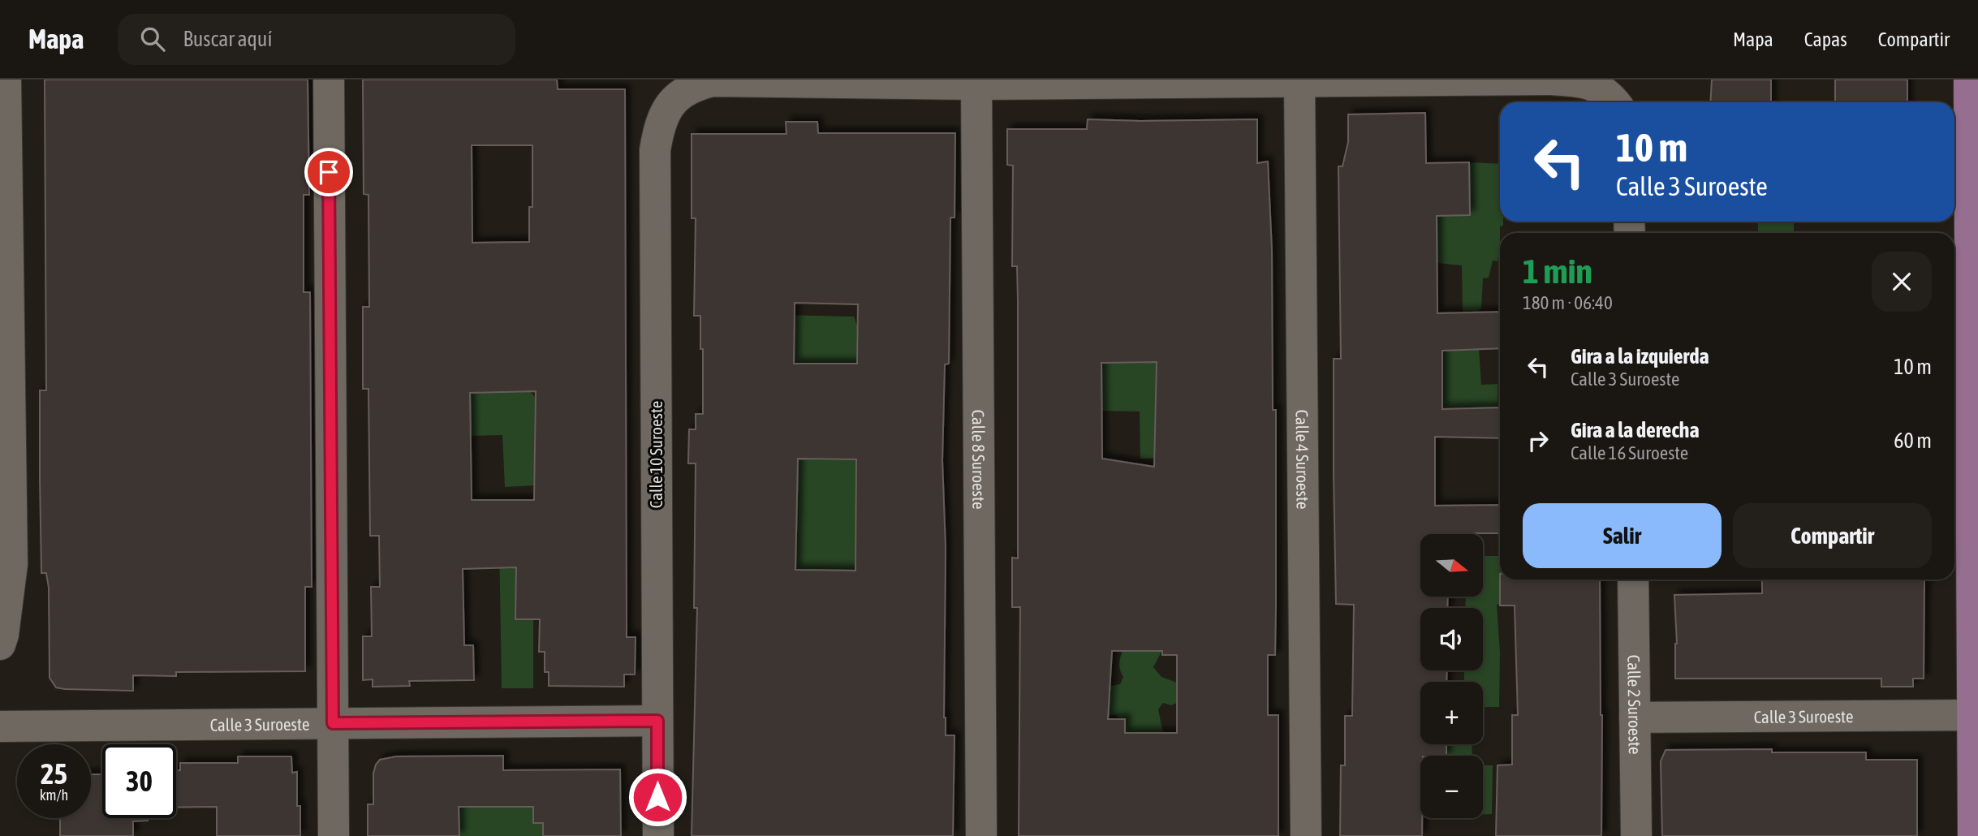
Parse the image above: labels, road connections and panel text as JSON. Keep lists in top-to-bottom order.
{
  "streets": {
    "street": [
      "Calle 10 Suroeste",
      "Calle 4 Suroeste",
      "Calle 8 Suroeste",
      "Calle 2 Suroeste",
      "Calle 3 Suroeste"
    ]
  },
  "crossings": [
    ["Calle 10 Suroeste", "Calle 8 Suroeste"],
    ["Calle 10 Suroeste", "Calle 3 Suroeste"],
    ["Calle 2 Suroeste", "Calle 3 Suroeste"]
  ],
  "north": "right",
  "page": {
    "header": "Mapa",
    "search": "Buscar aquí",
    "nav": ["Mapa", "Capas", "Compartir"],
    "turn": ["10 m", "Calle 3 Suroeste"],
    "heading": ["1 min", "180 m · 06:40"],
    "list": [
      {
        "name": "Gira a la izquierda",
        "note": "Calle 3 Suroeste",
        "value": "10 m"
      },
      {
        "name": "Gira a la derecha",
        "note": "Calle 16 Suroeste",
        "value": "60 m"
      }
    ],
    "buttons": ["Salir", "Compartir"],
    "map_buttons": ["+", "−"],
    "speed": "25 km/h",
    "limit": "30"
  }
}
